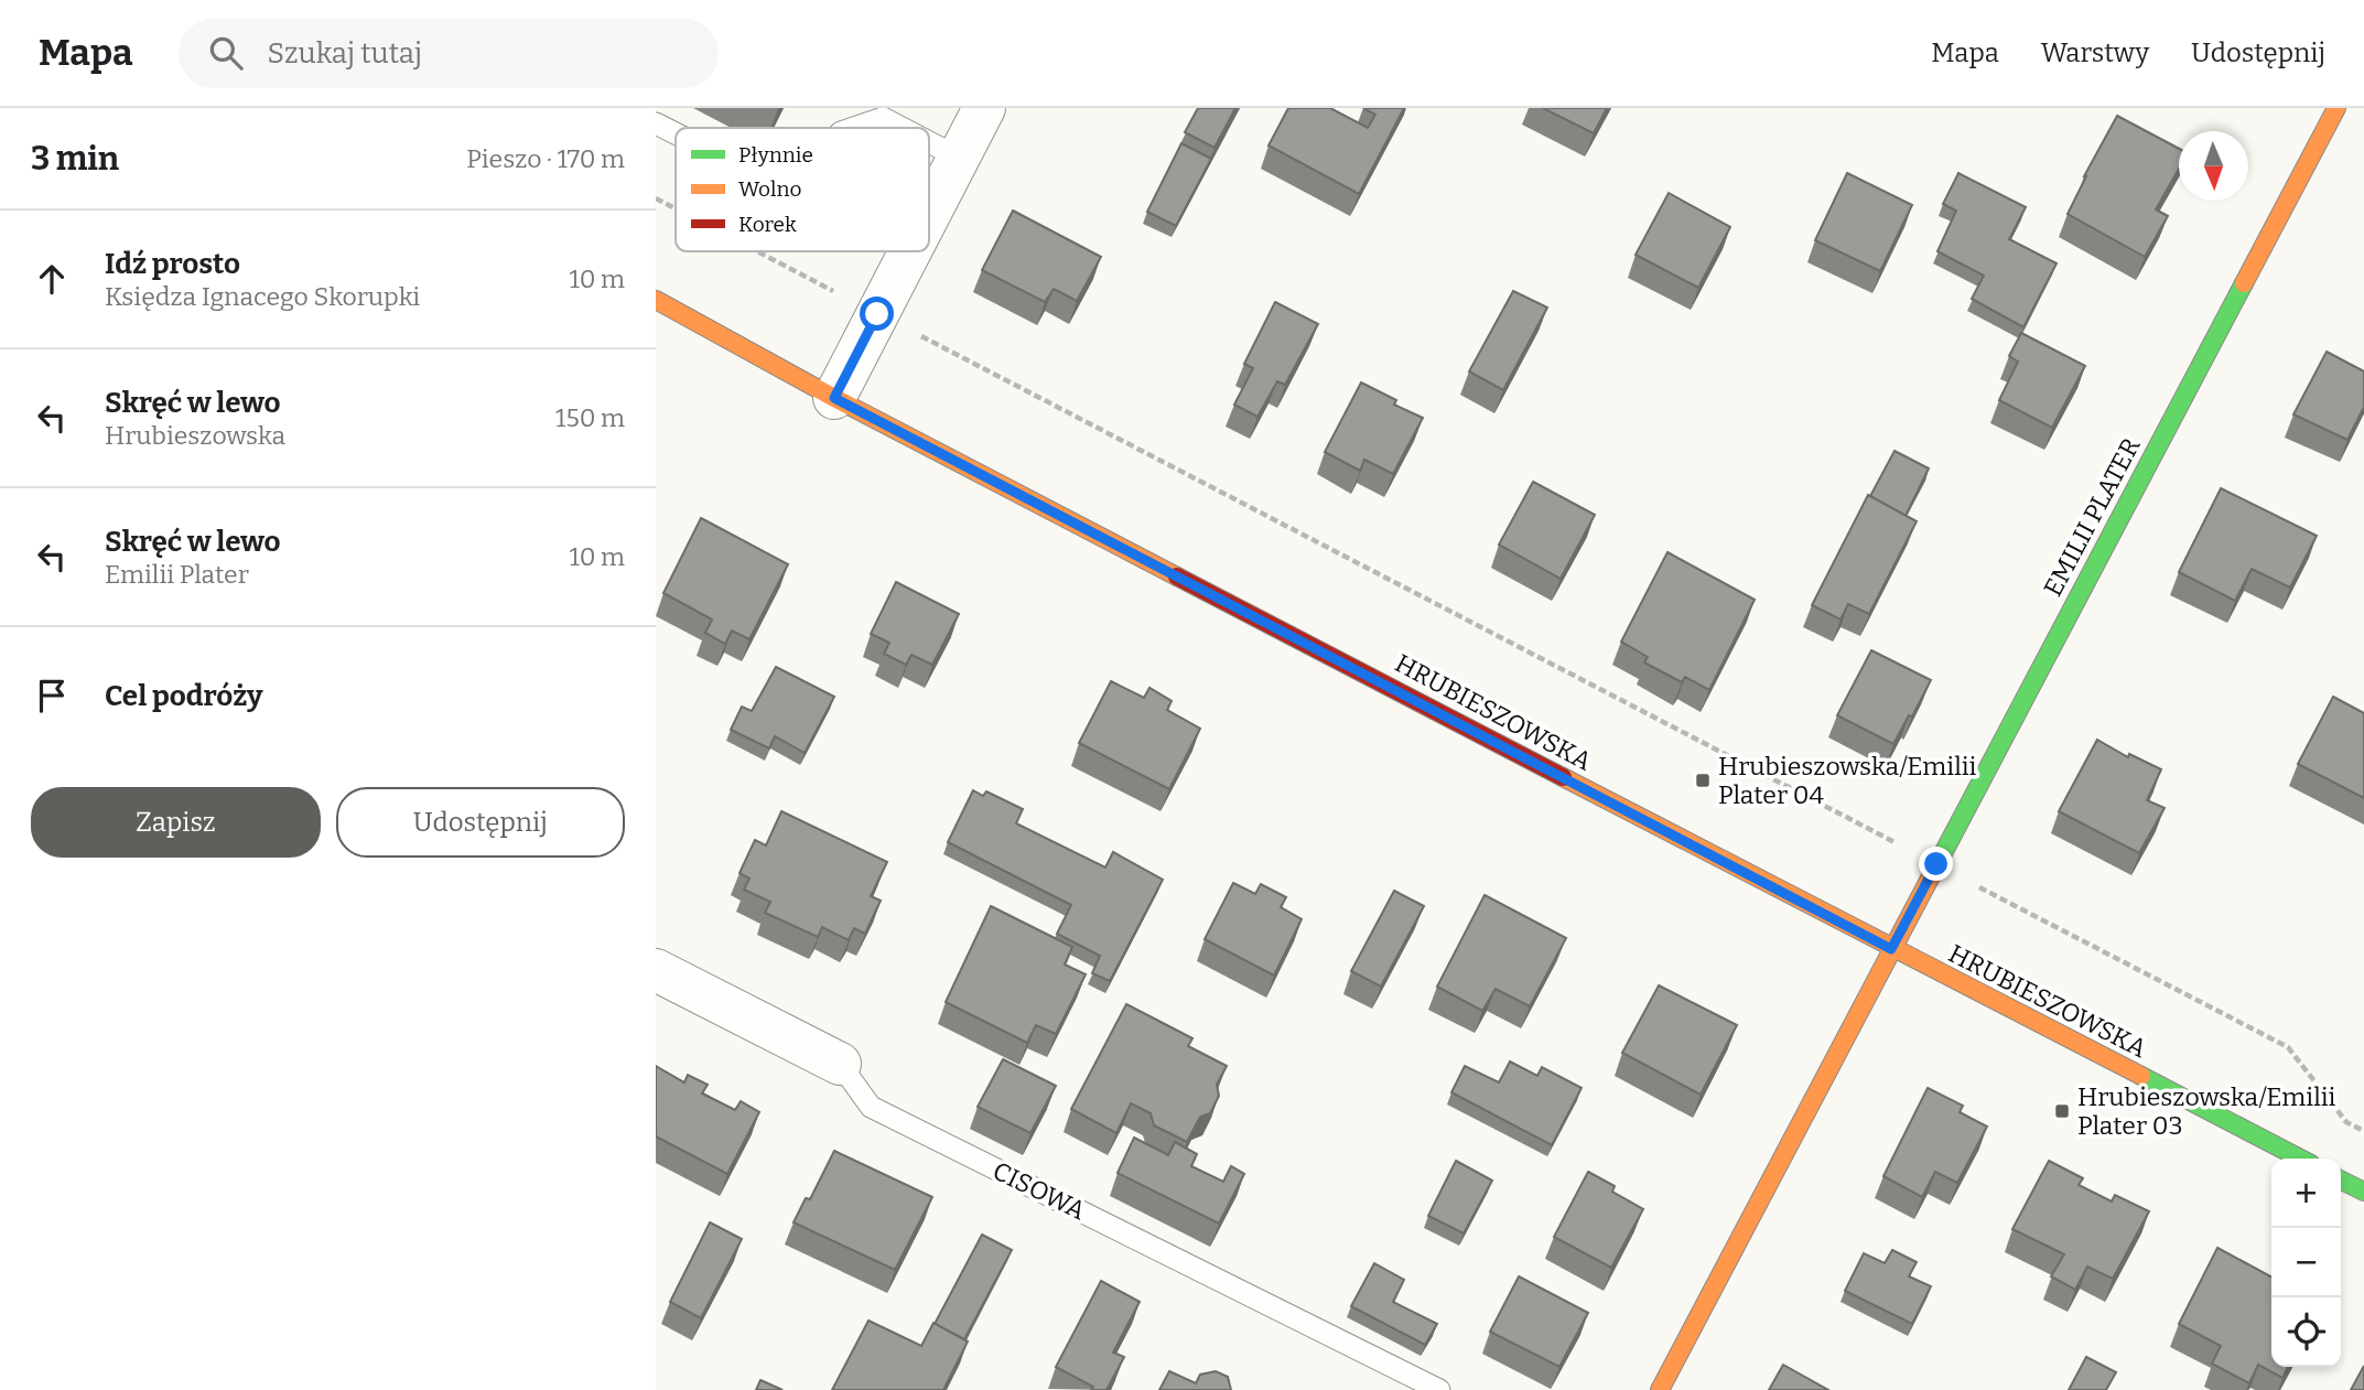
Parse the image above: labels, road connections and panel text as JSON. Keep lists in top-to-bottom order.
{
  "streets": {
    "main road": ["EMILII PLATER", "HRUBIESZOWSKA"],
    "street": ["CISOWA"]
  },
  "crossings": [
    ["EMILII PLATER", "HRUBIESZOWSKA"]
  ],
  "places": {
    "transit": ["Hrubieszowska/Emilii Plater 04", "Hrubieszowska/Emilii Plater 03"]
  },
  "legend": ["Płynnie", "Wolno", "Korek"],
  "north": "bottom",
  "page": {
    "header": "Mapa",
    "search": "Szukaj tutaj",
    "nav": ["Mapa", "Warstwy", "Udostępnij"],
    "heading": ["3 min", "Pieszo · 170 m"],
    "list": [
      ["Idź prosto", "Księdza Ignacego Skorupki", "10 m"],
      ["Skręć w lewo", "Hrubieszowska", "150 m"],
      ["Skręć w lewo", "Emilii Plater", "10 m"],
      "Cel podróży"
    ],
    "buttons": ["Zapisz", "Udostępnij"],
    "map_buttons": ["+", "−"]
  }
}
